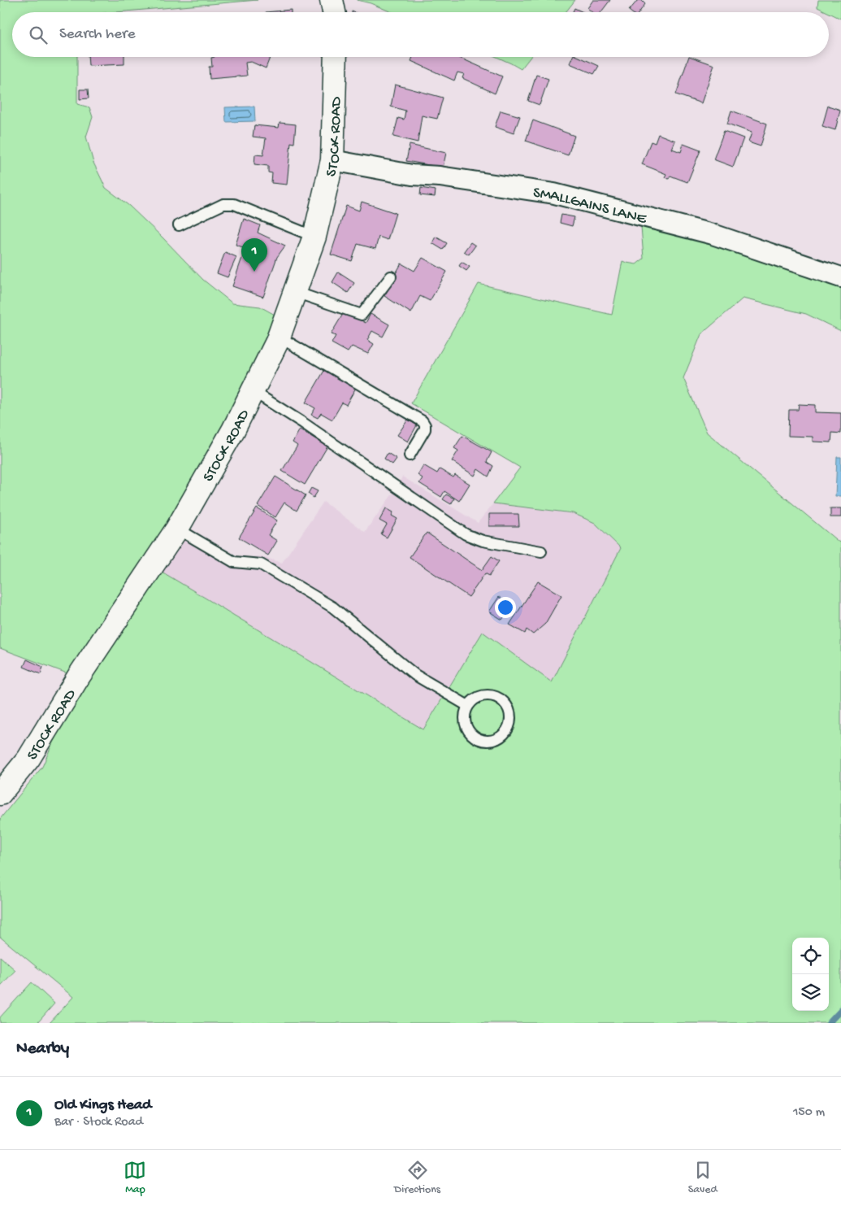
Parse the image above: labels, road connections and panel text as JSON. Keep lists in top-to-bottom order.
{
  "streets": {
    "main road": ["STOCK ROAD"],
    "street": ["SMALLGAINS LANE"]
  },
  "crossings": [
    ["STOCK ROAD", "SMALLGAINS LANE"]
  ],
  "page": {
    "search": "Search here",
    "pins": "1",
    "heading": "Nearby",
    "list": [
      {
        "mark": "1",
        "name": "Old Kings Head",
        "note": "Bar · Stock Road",
        "value": "150 m"
      }
    ],
    "nav": ["Map", "Directions", "Saved"]
  }
}
